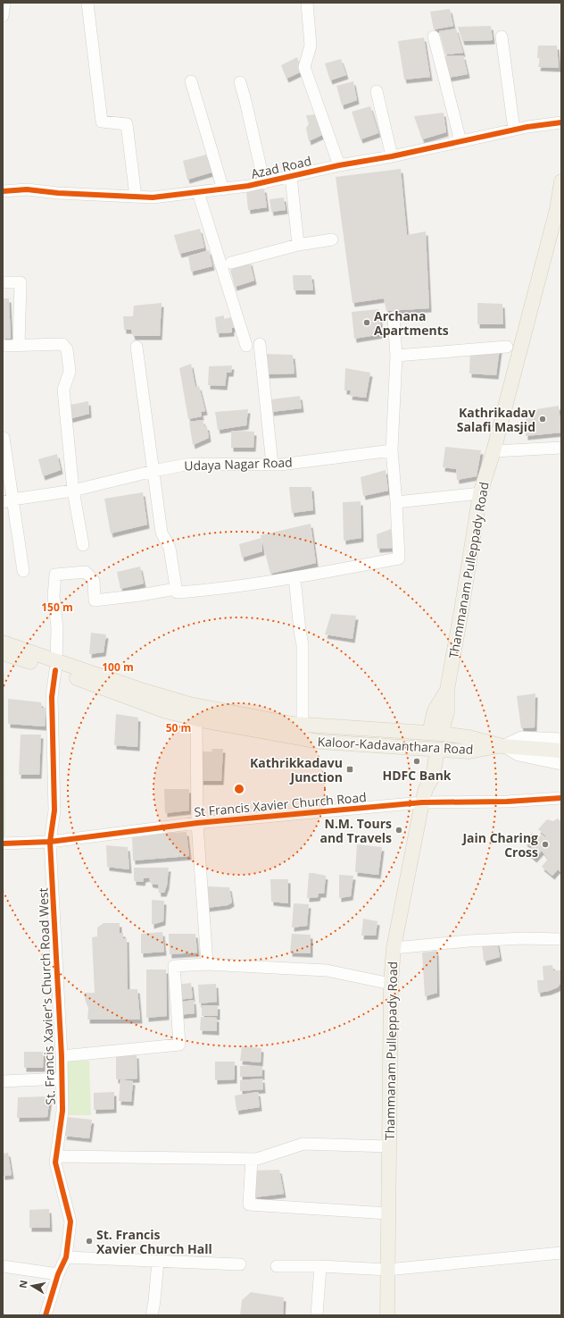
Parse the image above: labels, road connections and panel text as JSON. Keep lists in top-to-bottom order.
{
  "streets": {
    "main road": ["Thammanam Pulleppady Road", "Kaloor-Kadavanthara Road"],
    "street": [
      "Azad Road",
      "Udaya Nagar Road",
      "St Francis Xavier Church Road",
      "St. Francis Xavier's Church Road West"
    ]
  },
  "crossings": [
    ["Thammanam Pulleppady Road", "Kaloor-Kadavanthara Road"],
    ["Thammanam Pulleppady Road", "St Francis Xavier Church Road"],
    ["Kaloor-Kadavanthara Road", "St. Francis Xavier's Church Road West"],
    ["St Francis Xavier Church Road", "St. Francis Xavier's Church Road West"]
  ],
  "places": {
    "other": [
      "Archana Apartments",
      "Kathrikadav Salafi Masjid",
      "HDFC Bank",
      "N.M. Tours and Travels",
      "Jain Charing Cross",
      "St. Francis Xavier Church Hall"
    ],
    "transit": ["Kathrikkadavu Junction"]
  },
  "north": "left",
  "rings": ["150 m", "100 m", "50 m"]
}
